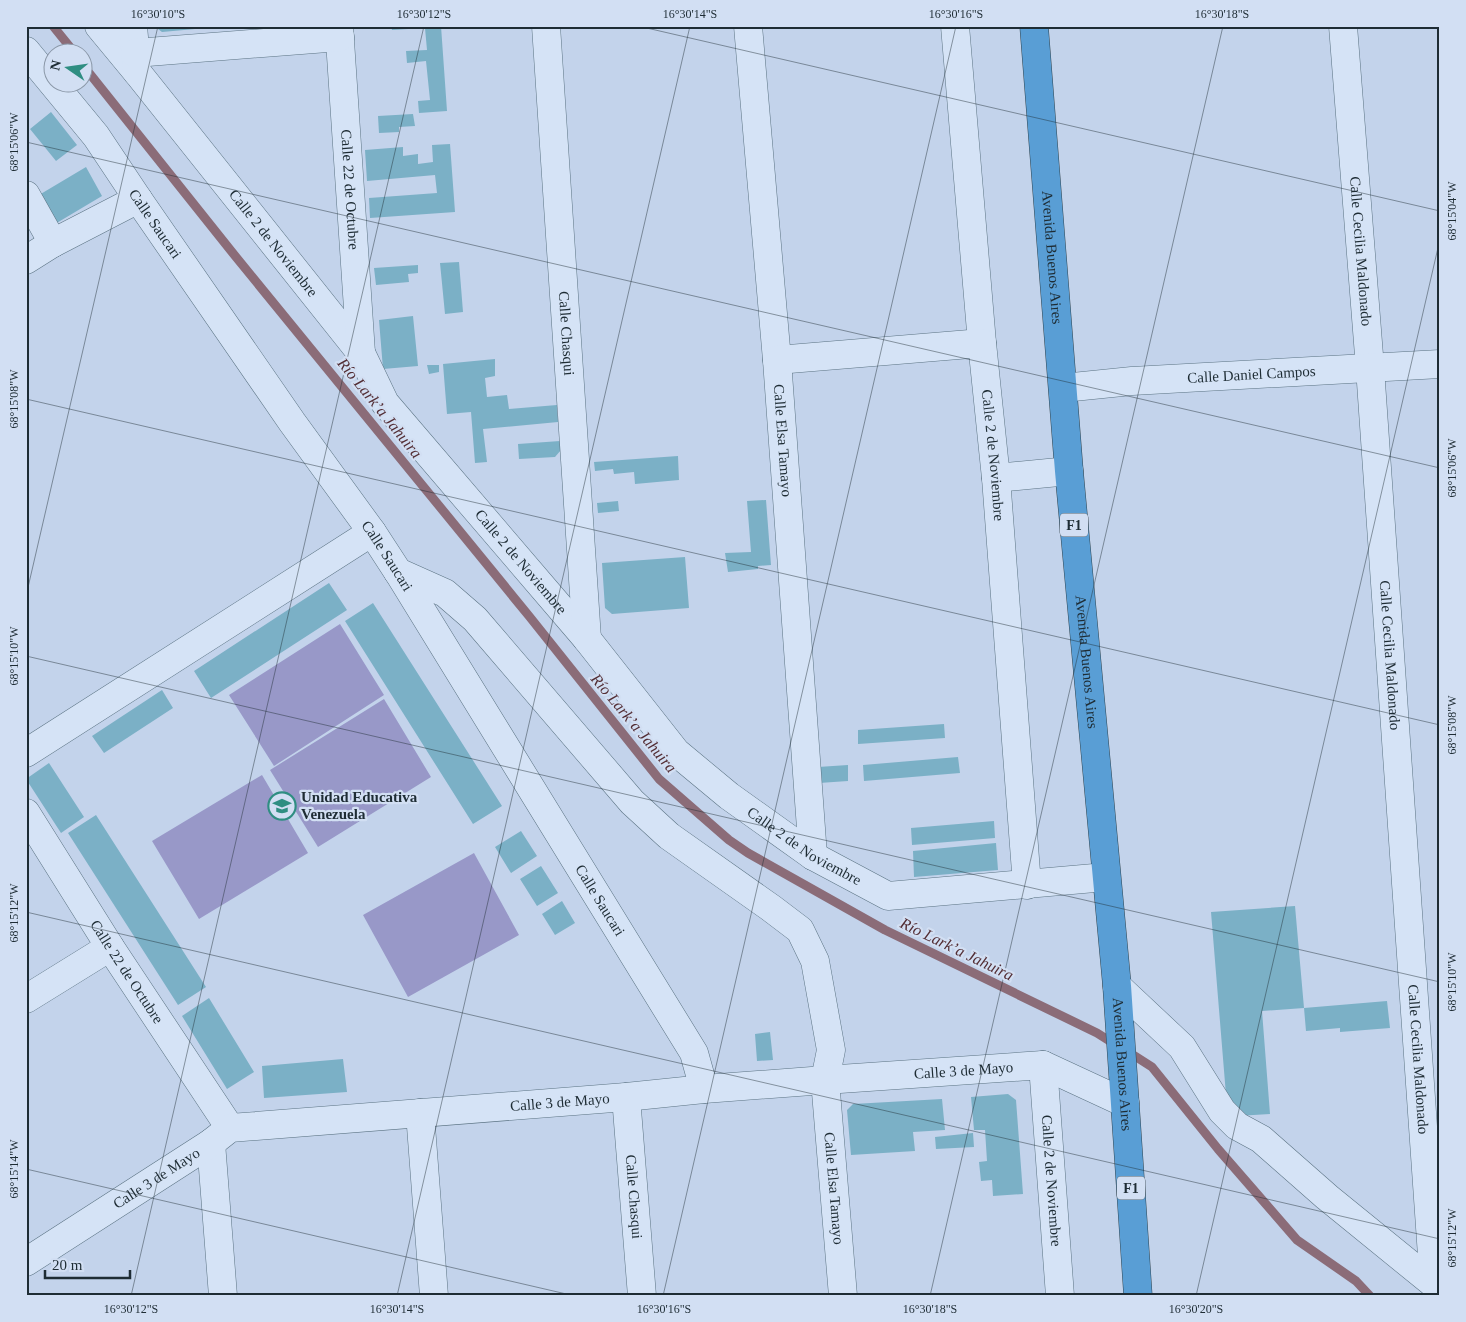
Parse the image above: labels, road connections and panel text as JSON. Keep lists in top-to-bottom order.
{
  "streets": {
    "highway": ["Avenida Buenos Aires", "F1"],
    "street": [
      "Calle 22 de Octubre",
      "Calle Saucari",
      "Calle 2 de Noviembre",
      "Calle Cecilia Maldonado",
      "Calle Chasqui",
      "Calle Daniel Campos",
      "Calle Elsa Tamayo",
      "Calle 3 de Mayo"
    ]
  },
  "crossings": [
    ["Calle 22 de Octubre", "Calle 2 de Noviembre"],
    ["Calle 22 de Octubre", "Calle 3 de Mayo"],
    ["Calle Saucari", "Calle Elsa Tamayo"],
    ["Calle Saucari", "Calle 3 de Mayo"],
    ["Calle 2 de Noviembre", "Avenida Buenos Aires"],
    ["Calle 2 de Noviembre", "Calle Chasqui"],
    ["Calle 2 de Noviembre", "Calle Elsa Tamayo"],
    ["Calle 2 de Noviembre", "Calle 3 de Mayo"],
    ["Calle Cecilia Maldonado", "Calle Daniel Campos"],
    ["Avenida Buenos Aires", "Calle Daniel Campos"],
    ["Avenida Buenos Aires", "Calle 3 de Mayo"],
    ["Calle Chasqui", "Calle 3 de Mayo"],
    ["Calle Elsa Tamayo", "Calle 3 de Mayo"]
  ],
  "water": ["Río Lark’a Jahuira"],
  "places": {
    "school or university": ["Unidad Educativa Venezuela"]
  },
  "scale_bar": "20 m",
  "north": "left",
  "coordinates": [
    "16°30'10\"S",
    "16°30'12\"S",
    "16°30'14\"S",
    "16°30'16\"S",
    "16°30'18\"S",
    "68°15'06\"W",
    "68°15'04\"W",
    "68°15'08\"W",
    "68°15'10\"W",
    "68°15'12\"W",
    "68°15'14\"W",
    "16°30'20\"S"
  ]
}
